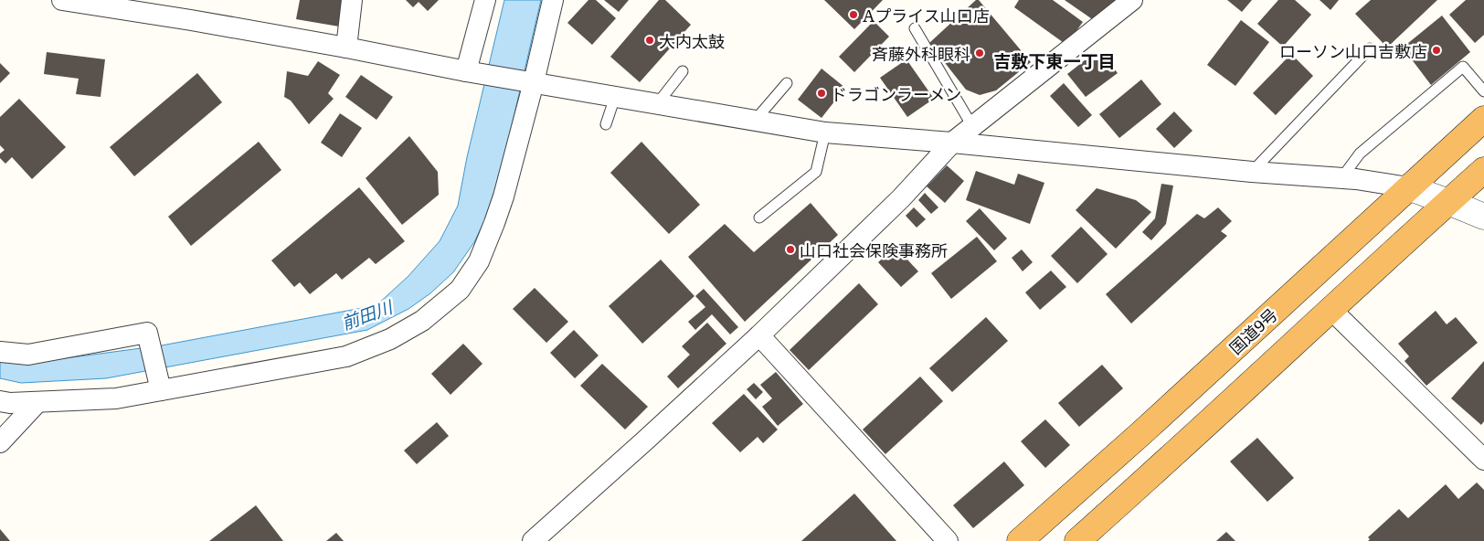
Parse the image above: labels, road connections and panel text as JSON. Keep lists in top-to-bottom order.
{
  "streets": {
    "highway": ["国道9号"]
  },
  "districts": ["吉敷下東一丁目"],
  "water": ["前田川"],
  "places": [
    "Aプライス山口店",
    "大内太鼓",
    "ローソン山口吉敷店",
    "斉藤外科眼科",
    "ドラゴンラーメン",
    "山口社会保険事務所"
  ]
}
